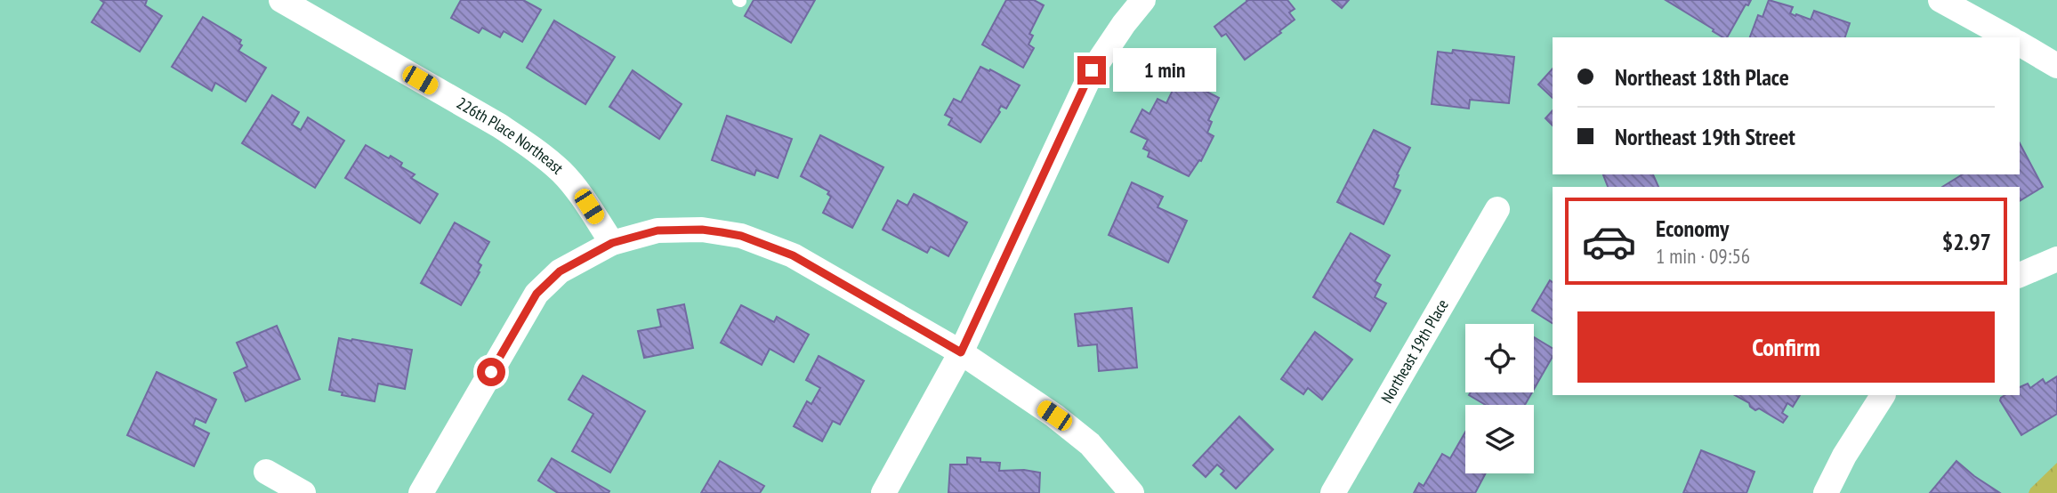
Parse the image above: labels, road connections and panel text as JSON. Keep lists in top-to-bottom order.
{
  "streets": {
    "street": ["226th Place Northeast", "Northeast 19th Place"]
  },
  "page": {
    "banner": ["Northeast 18th Place", "Northeast 19th Street"],
    "bubble": "1 min",
    "list": [
      {
        "name": "Economy",
        "note": "1 min · 09:56",
        "value": "$2.97"
      }
    ],
    "buttons": "Confirm"
  }
}
